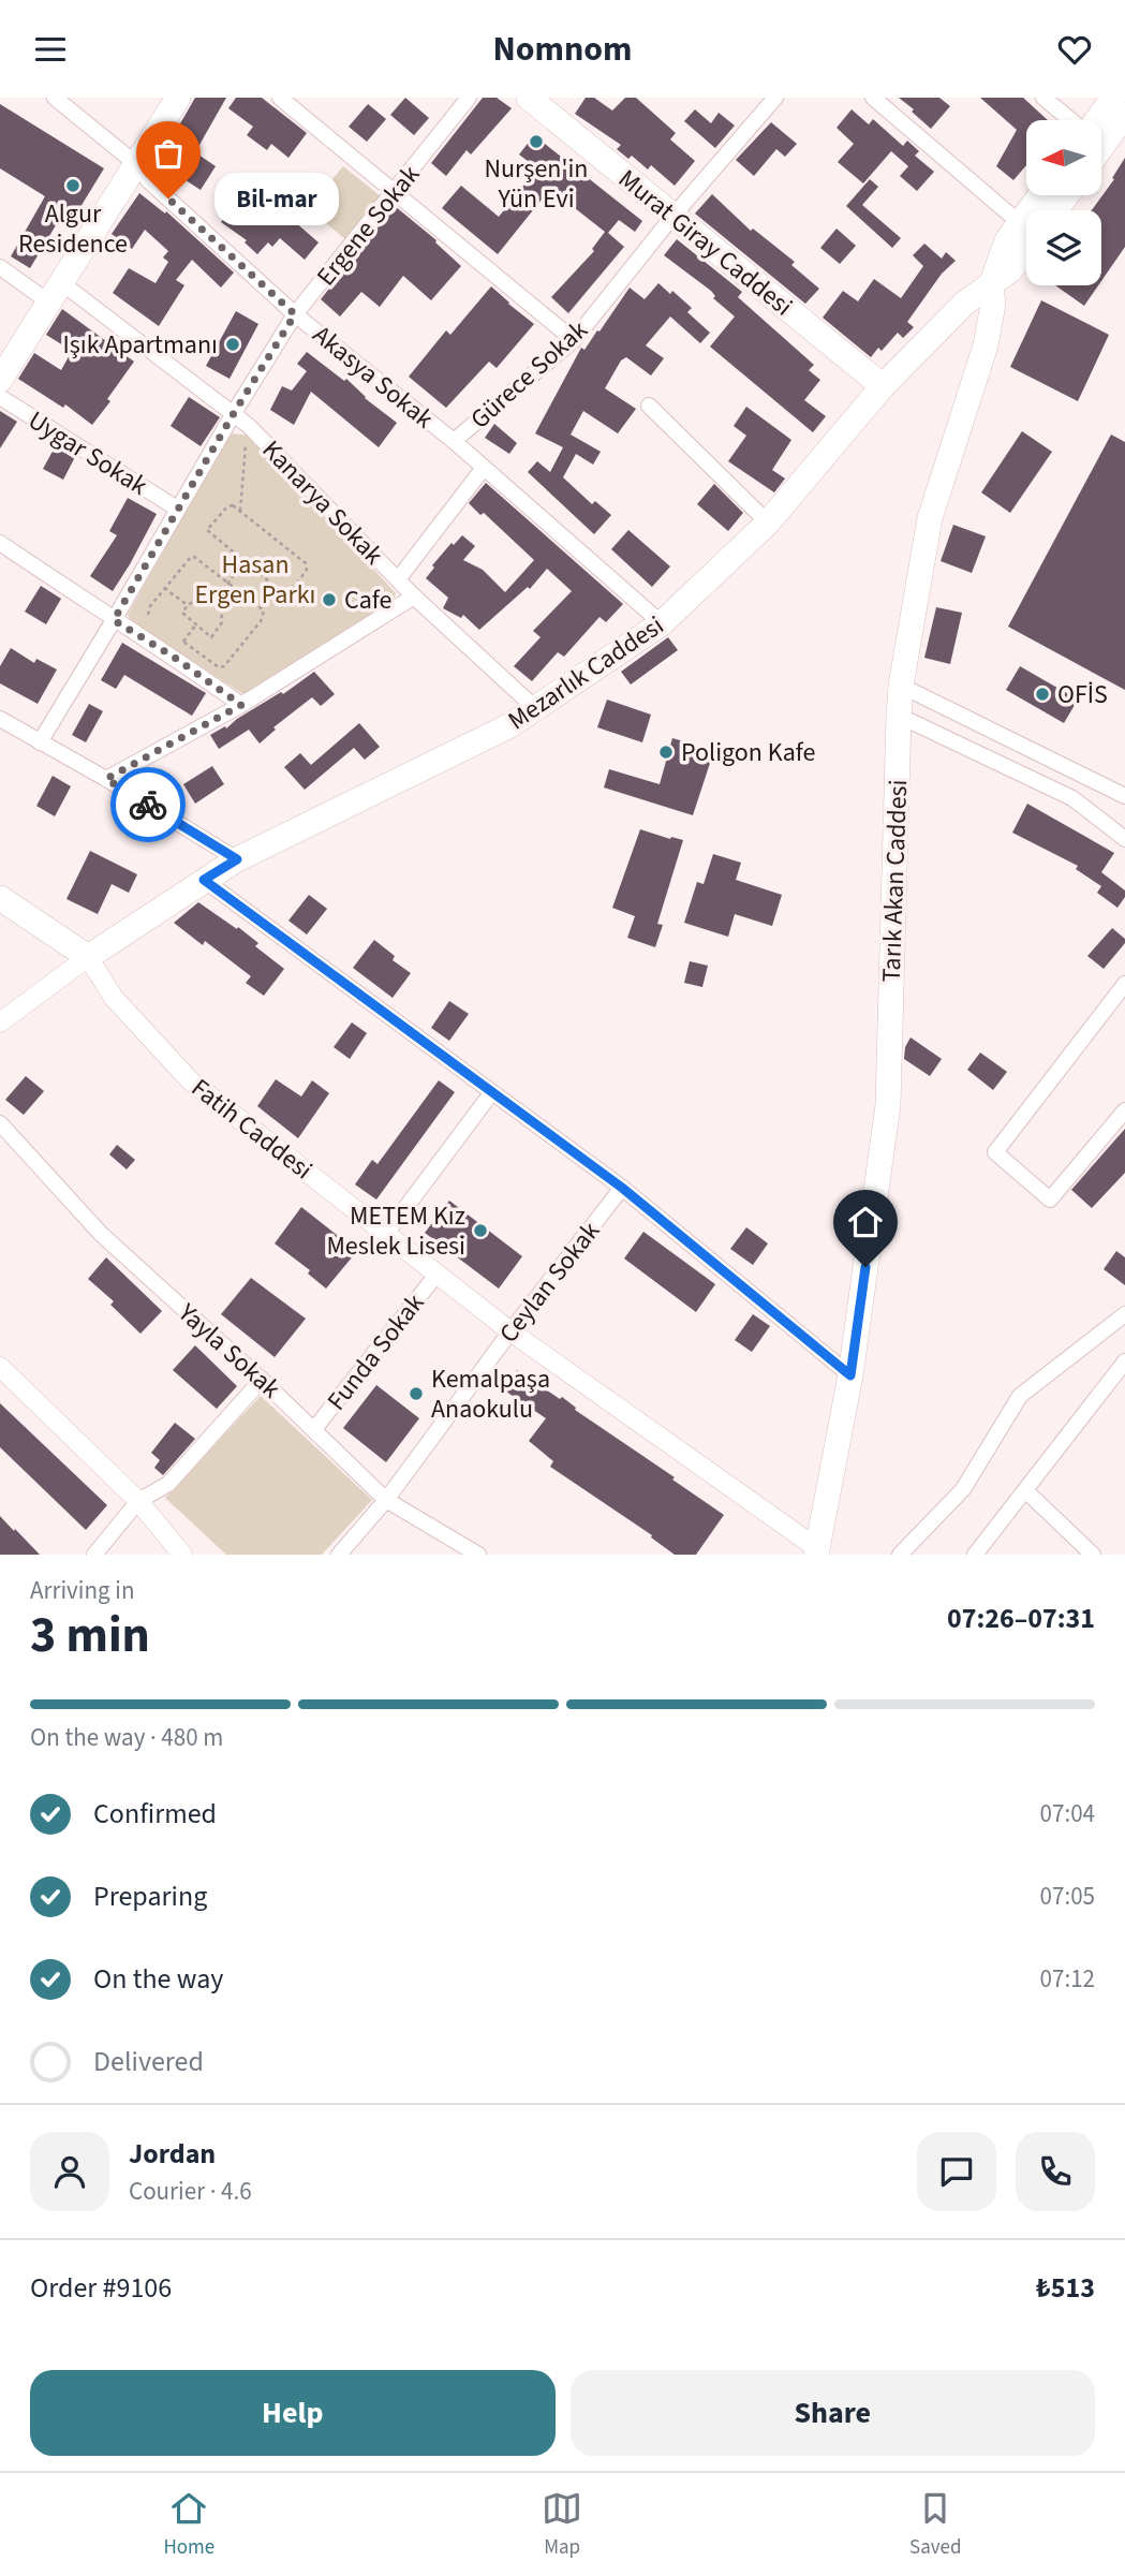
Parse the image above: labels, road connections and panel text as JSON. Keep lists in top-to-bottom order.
{
  "streets": {
    "main road": [
      "Murat Giray Caddesi",
      "Mezarlık Caddesi",
      "Tarık Akan Caddesi",
      "Fatih Caddesi"
    ],
    "street": [
      "Ergene Sokak",
      "Gürece Sokak",
      "Akasya Sokak",
      "Uygar Sokak",
      "Kanarya Sokak",
      "Ceylan Sokak",
      "Yayla Sokak",
      "Funda Sokak"
    ]
  },
  "crossings": [
    ["Ergene Sokak", "Akasya Sokak"],
    ["Ergene Sokak", "Uygar Sokak"],
    ["Ergene Sokak", "Kanarya Sokak"],
    ["Murat Giray Caddesi", "Gürece Sokak"],
    ["Murat Giray Caddesi", "Mezarlık Caddesi"],
    ["Gürece Sokak", "Akasya Sokak"],
    ["Gürece Sokak", "Kanarya Sokak"],
    ["Akasya Sokak", "Mezarlık Caddesi"],
    ["Kanarya Sokak", "Mezarlık Caddesi"],
    ["Mezarlık Caddesi", "Tarık Akan Caddesi"],
    ["Mezarlık Caddesi", "Fatih Caddesi"],
    ["Tarık Akan Caddesi", "Fatih Caddesi"],
    ["Fatih Caddesi", "Ceylan Sokak"],
    ["Fatih Caddesi", "Funda Sokak"],
    ["Ceylan Sokak", "Yayla Sokak"],
    ["Yayla Sokak", "Funda Sokak"]
  ],
  "parks": ["Hasan Ergen Parkı"],
  "places": [
    "Nurşen'in Yün Evi",
    "Algur Residence",
    "Bil-mar",
    "Işık Apartmanı",
    "Cafe",
    "OFİS",
    "Poligon Kafe",
    "METEM Kız Meslek Lisesi",
    "Kemalpaşa Anaokulu"
  ],
  "north": "left",
  "page": {
    "header": "Nomnom",
    "bubble": "Bil-mar",
    "heading": ["3 min", "Arriving in", "07:26–07:31"],
    "panel": [
      "Jordan",
      "Courier · 4.6",
      "Order #9106",
      "₺513"
    ],
    "bar": "On the way · 480 m",
    "list": [
      ["Confirmed", "07:04"],
      ["Preparing", "07:05"],
      ["On the way", "07:12"],
      "Delivered"
    ],
    "buttons": ["Help", "Share"],
    "tabs": ["Home", "Map", "Saved"]
  }
}
